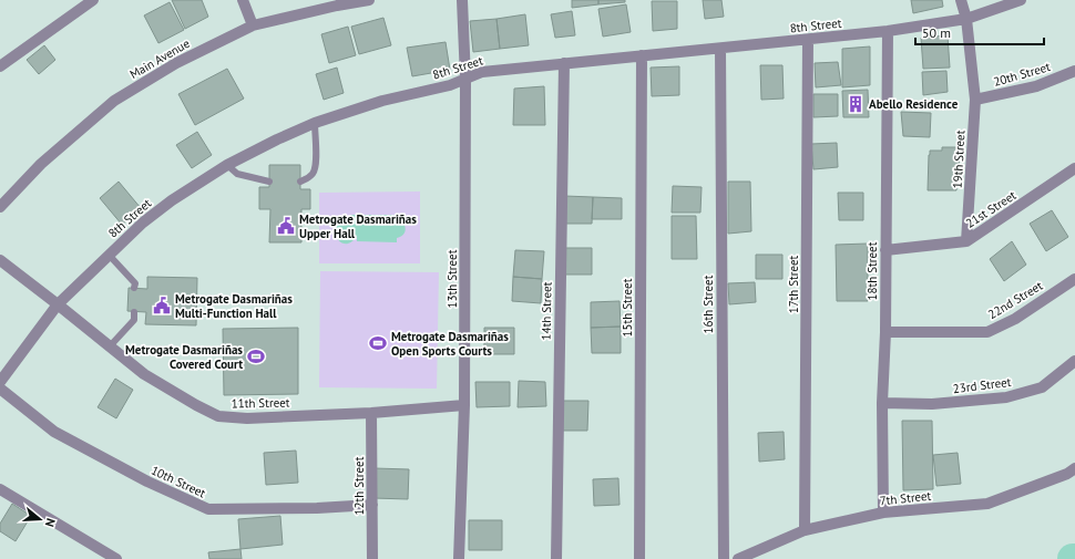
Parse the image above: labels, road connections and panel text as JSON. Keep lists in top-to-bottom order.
{
  "streets": {
    "street": [
      "8th Street",
      "Main Avenue",
      "20th Street",
      "19th Street",
      "21st Street",
      "18th Street",
      "13th Street",
      "17th Street",
      "22nd Street",
      "16th Street",
      "15th Street",
      "14th Street",
      "23rd Street",
      "11th Street",
      "10th Street",
      "12th Street",
      "7th Street"
    ]
  },
  "crossings": [
    ["8th Street", "19th Street"],
    ["8th Street", "18th Street"],
    ["8th Street", "13th Street"],
    ["8th Street", "17th Street"],
    ["8th Street", "16th Street"],
    ["8th Street", "15th Street"],
    ["8th Street", "14th Street"],
    ["8th Street", "11th Street"],
    ["20th Street", "19th Street"],
    ["19th Street", "21st Street"],
    ["21st Street", "18th Street"],
    ["18th Street", "22nd Street"],
    ["18th Street", "23rd Street"],
    ["18th Street", "7th Street"],
    ["13th Street", "11th Street"],
    ["17th Street", "7th Street"],
    ["11th Street", "12th Street"],
    ["10th Street", "12th Street"]
  ],
  "places": {
    "building": ["Abello Residence"],
    "public building": ["Metrogate Dasmariñas Upper Hall", "Metrogate Dasmariñas Multi-Function Hall"],
    "sports": ["Metrogate Dasmariñas Open Sports Courts", "Metrogate Dasmariñas Covered Court"]
  },
  "scale_bar": "50 m",
  "north": "right"
}
